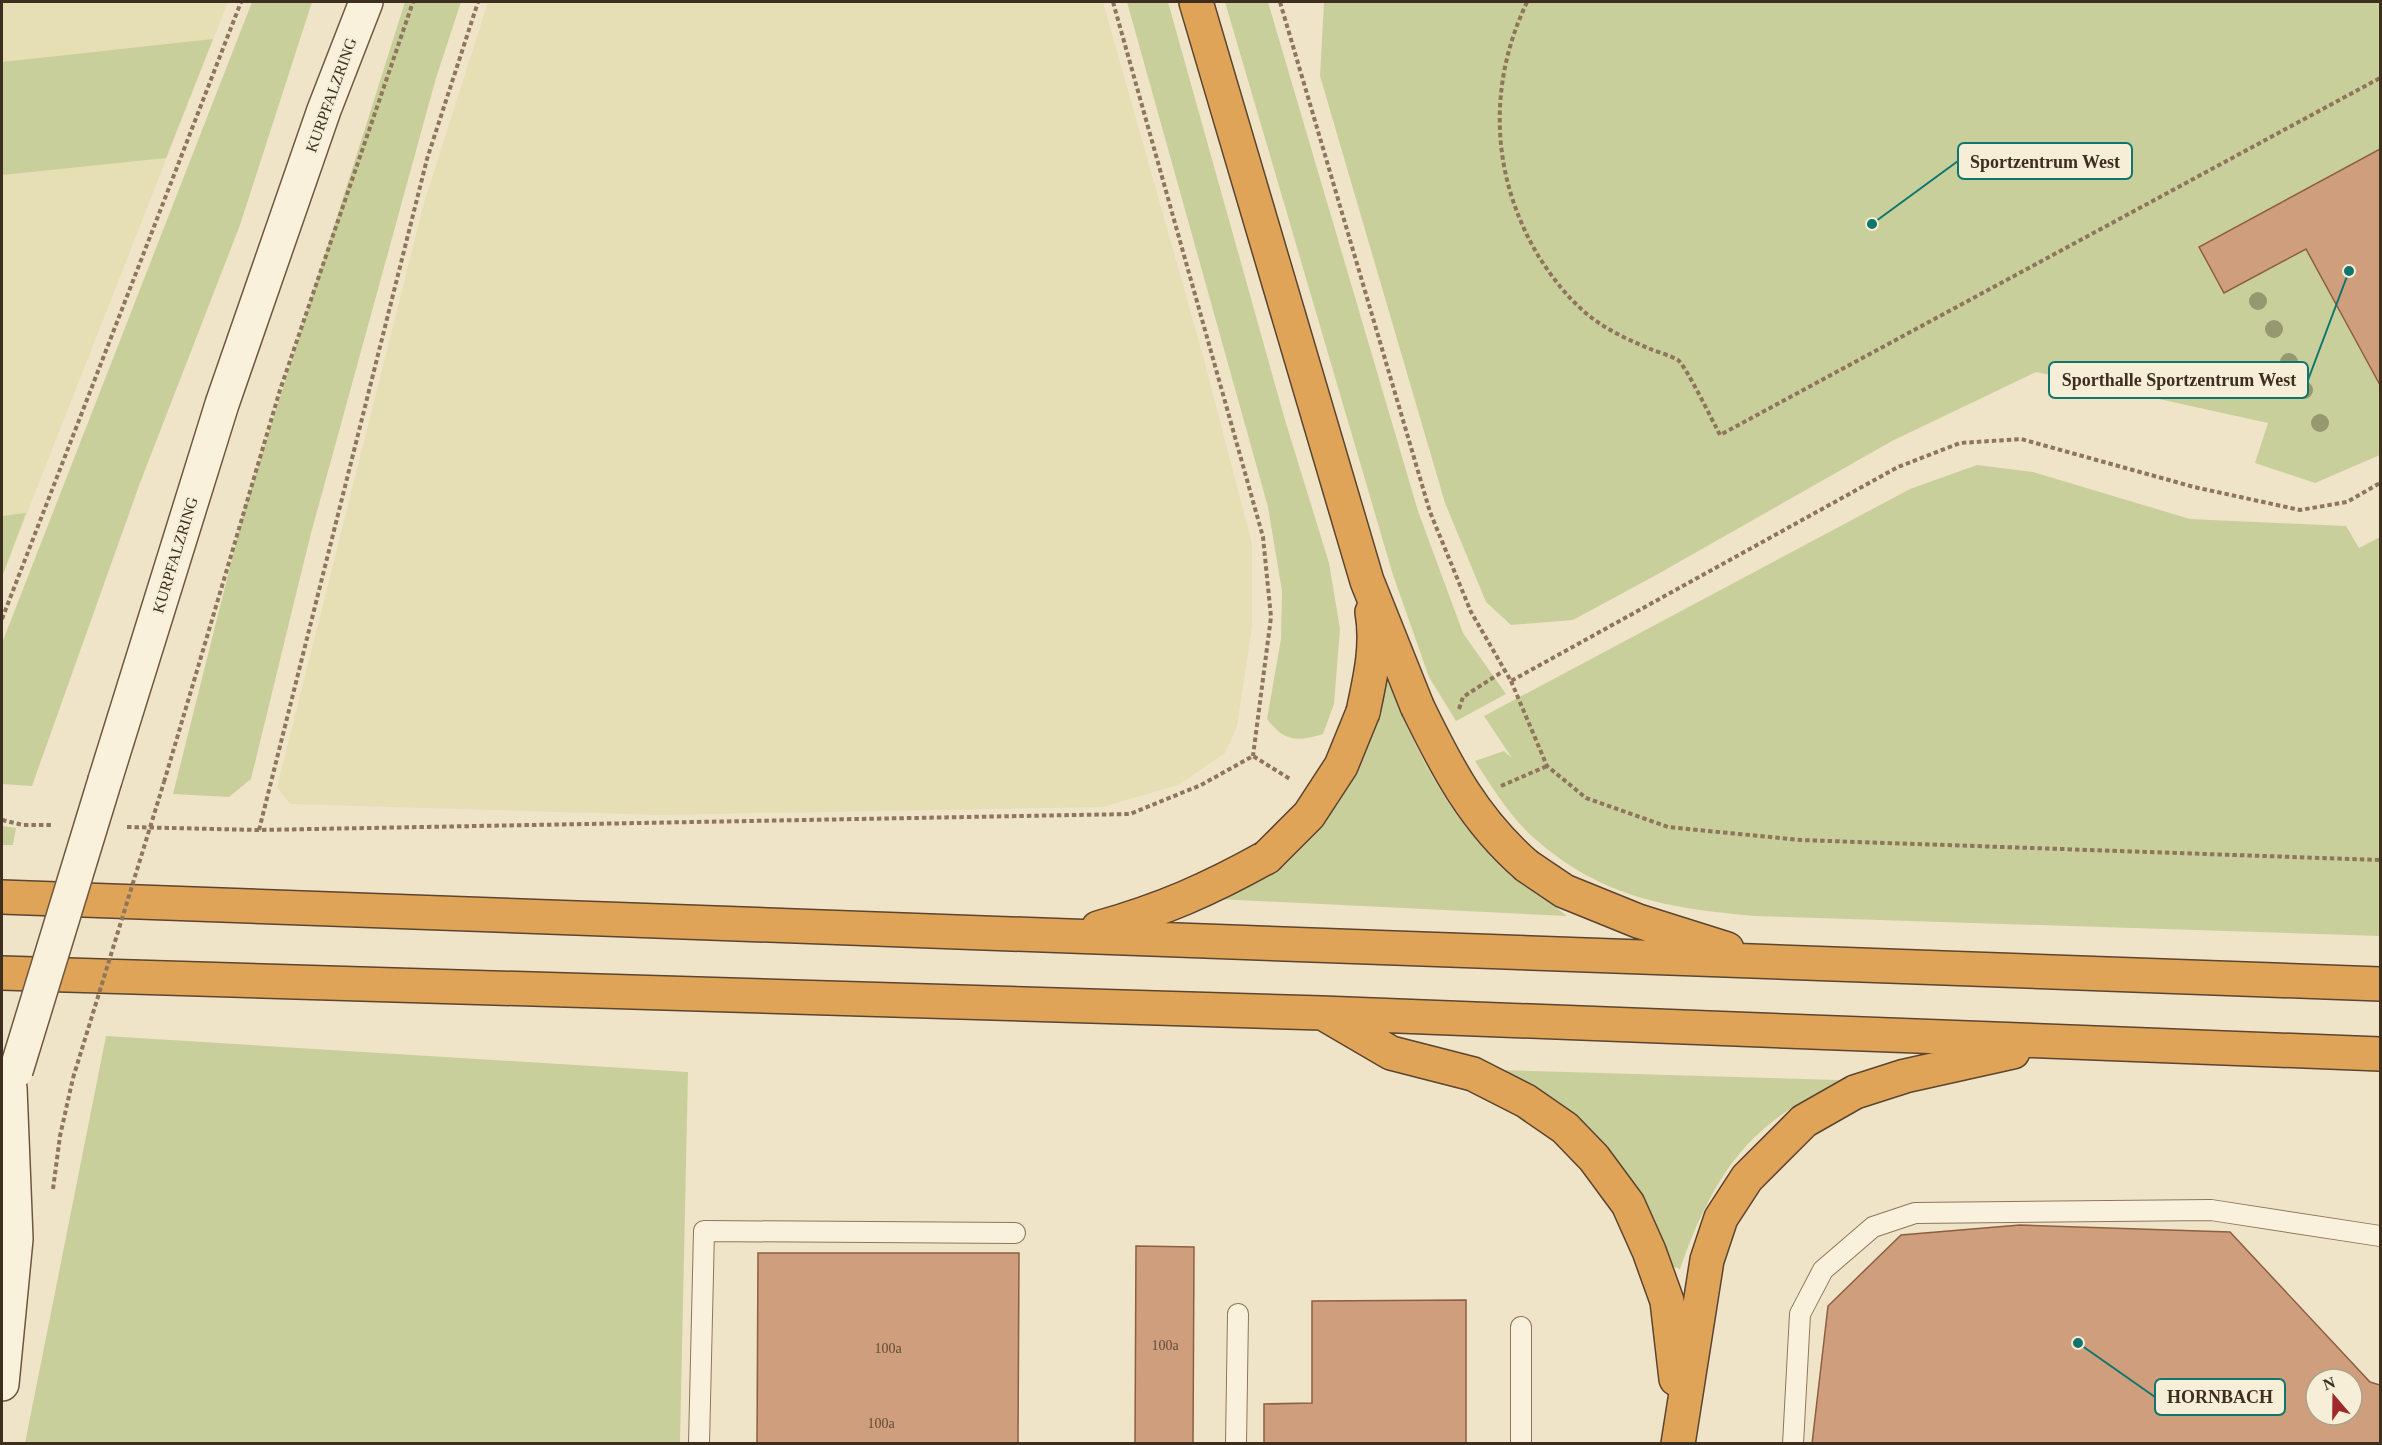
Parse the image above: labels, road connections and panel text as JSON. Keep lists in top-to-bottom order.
{
  "streets": {
    "main road": ["KURPFALZRING"]
  },
  "places": ["Sportzentrum West", "Sporthalle Sportzentrum West", "HORNBACH"],
  "house_numbers": ["100a", "100a", "100a"],
  "north": "top"
}
